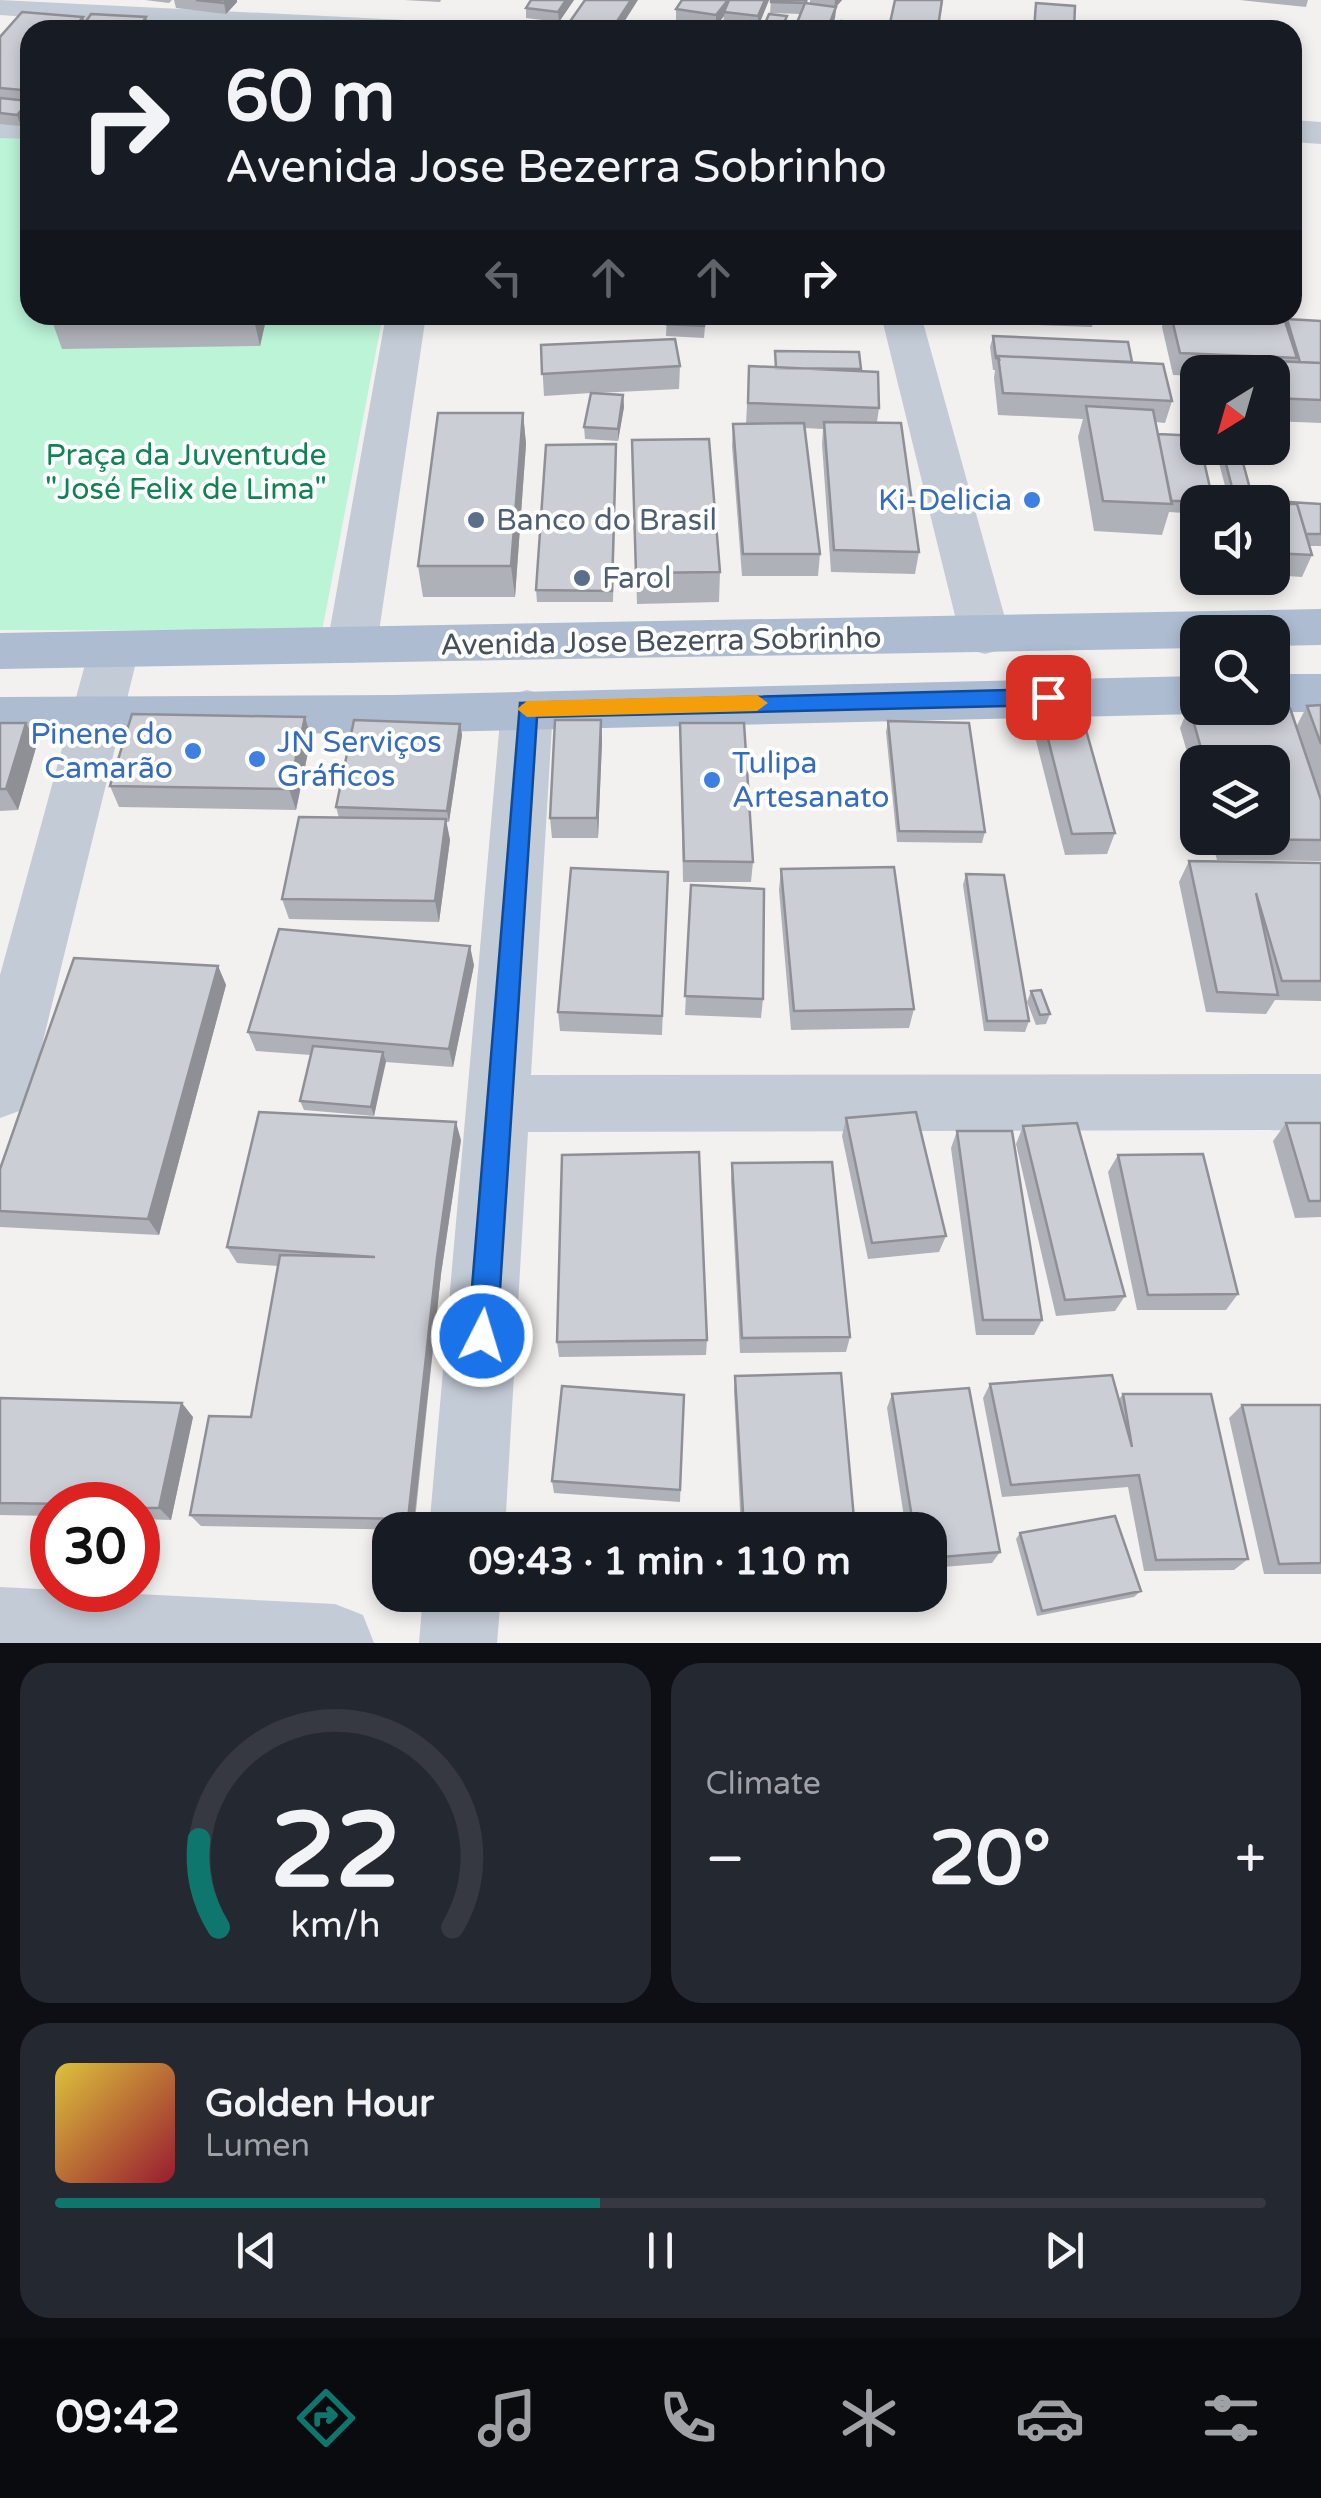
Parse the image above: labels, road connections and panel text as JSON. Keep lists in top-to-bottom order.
{
  "streets": {
    "main road": ["Avenida Jose Bezerra Sobrinho"]
  },
  "parks": ["Praça da Juventude \"José Felix de Lima\""],
  "places": [
    "Ki-Delicia",
    "Banco do Brasil",
    "Farol",
    "Pinene do Camarão",
    "JN Serviços Gráficos",
    "Tulipa Artesanato"
  ],
  "north": "bottom left",
  "page": {
    "turn": ["60 m", "Avenida Jose Bezerra Sobrinho"],
    "limit": "30",
    "trip": "09:43 · 1 min · 110 m",
    "tile": "Climate",
    "heat": ["−", "20°", "+"],
    "song": ["Golden Hour", "Lumen"],
    "tabs": "09:42",
    "gauge": ["22", "km/h"]
  }
}
